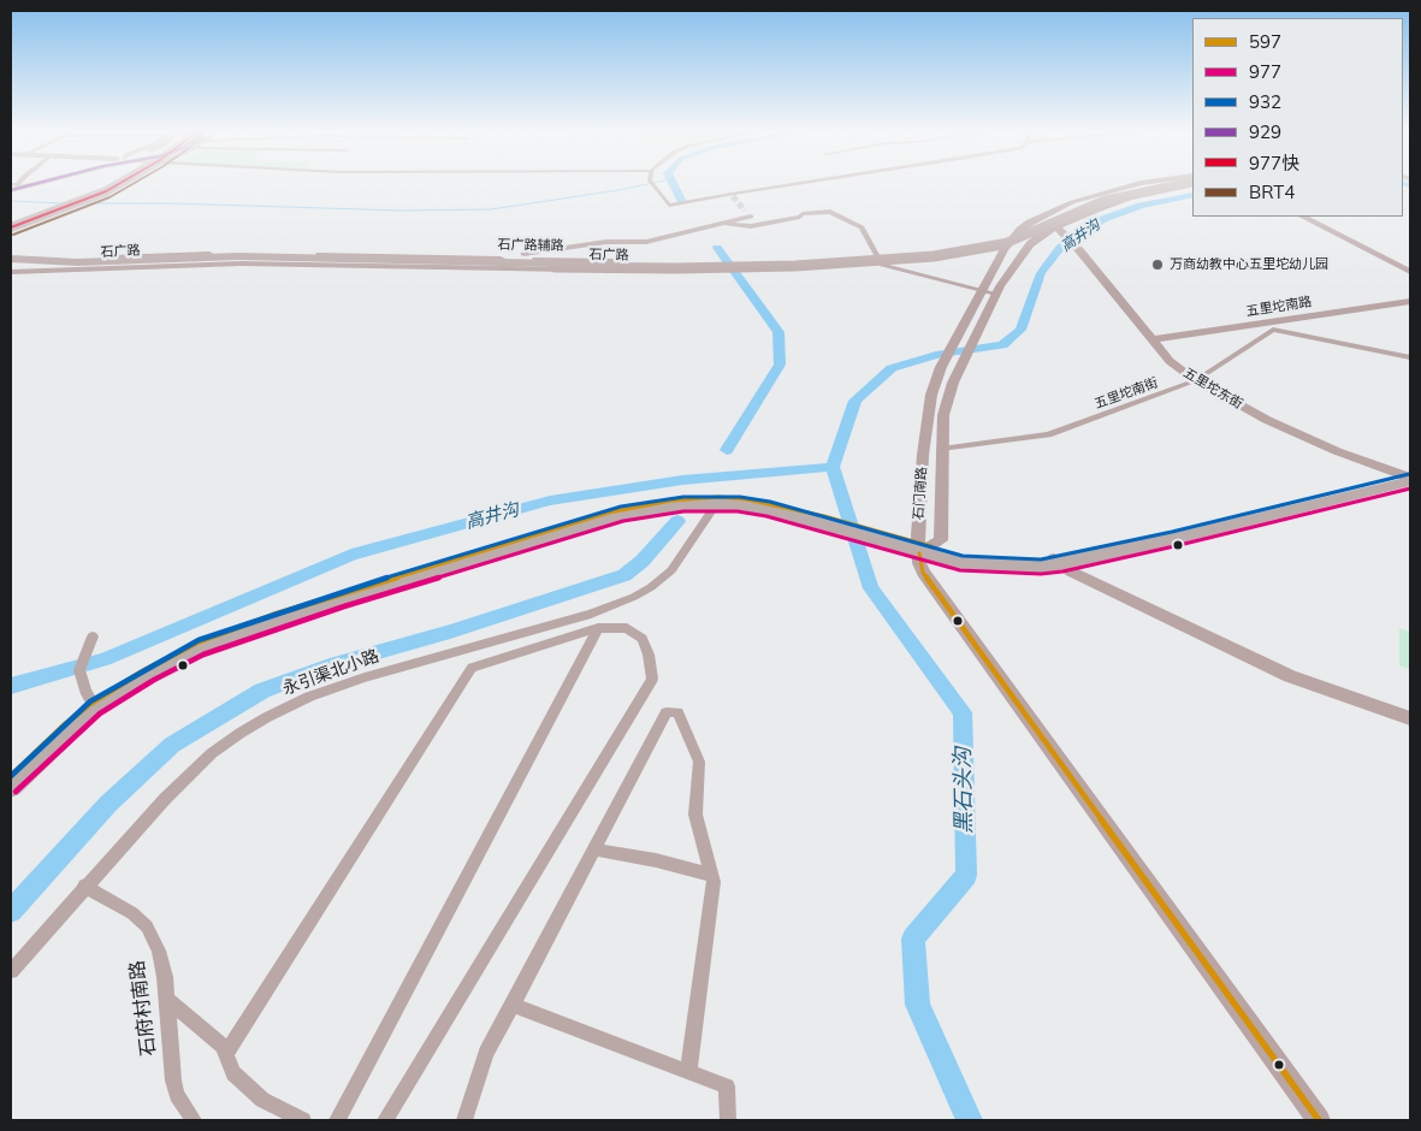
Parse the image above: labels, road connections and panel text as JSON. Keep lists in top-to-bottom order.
{
  "streets": {
    "main road": ["石广路"],
    "street": [
      "石广路辅路",
      "五里坨南路",
      "五里坨东街",
      "五里坨南街",
      "石门南路",
      "永引渠北小路",
      "石府村南路"
    ]
  },
  "crossings": [
    ["石广路辅路", "石广路"],
    ["五里坨南路", "五里坨东街"],
    ["五里坨东街", "五里坨南街"],
    ["五里坨东街", "石门南路"],
    ["五里坨南街", "石门南路"],
    ["永引渠北小路", "石府村南路"]
  ],
  "water": ["高井沟", "黑石头沟"],
  "places": ["万商幼教中心五里坨幼儿园"],
  "lines": [
    "transit line 929",
    "transit line 977快",
    "transit line BRT4",
    "transit line 932",
    "transit line 977",
    "transit line 597"
  ],
  "legend": [
    "597",
    "977",
    "932",
    "929",
    "977快",
    "BRT4"
  ]
}
